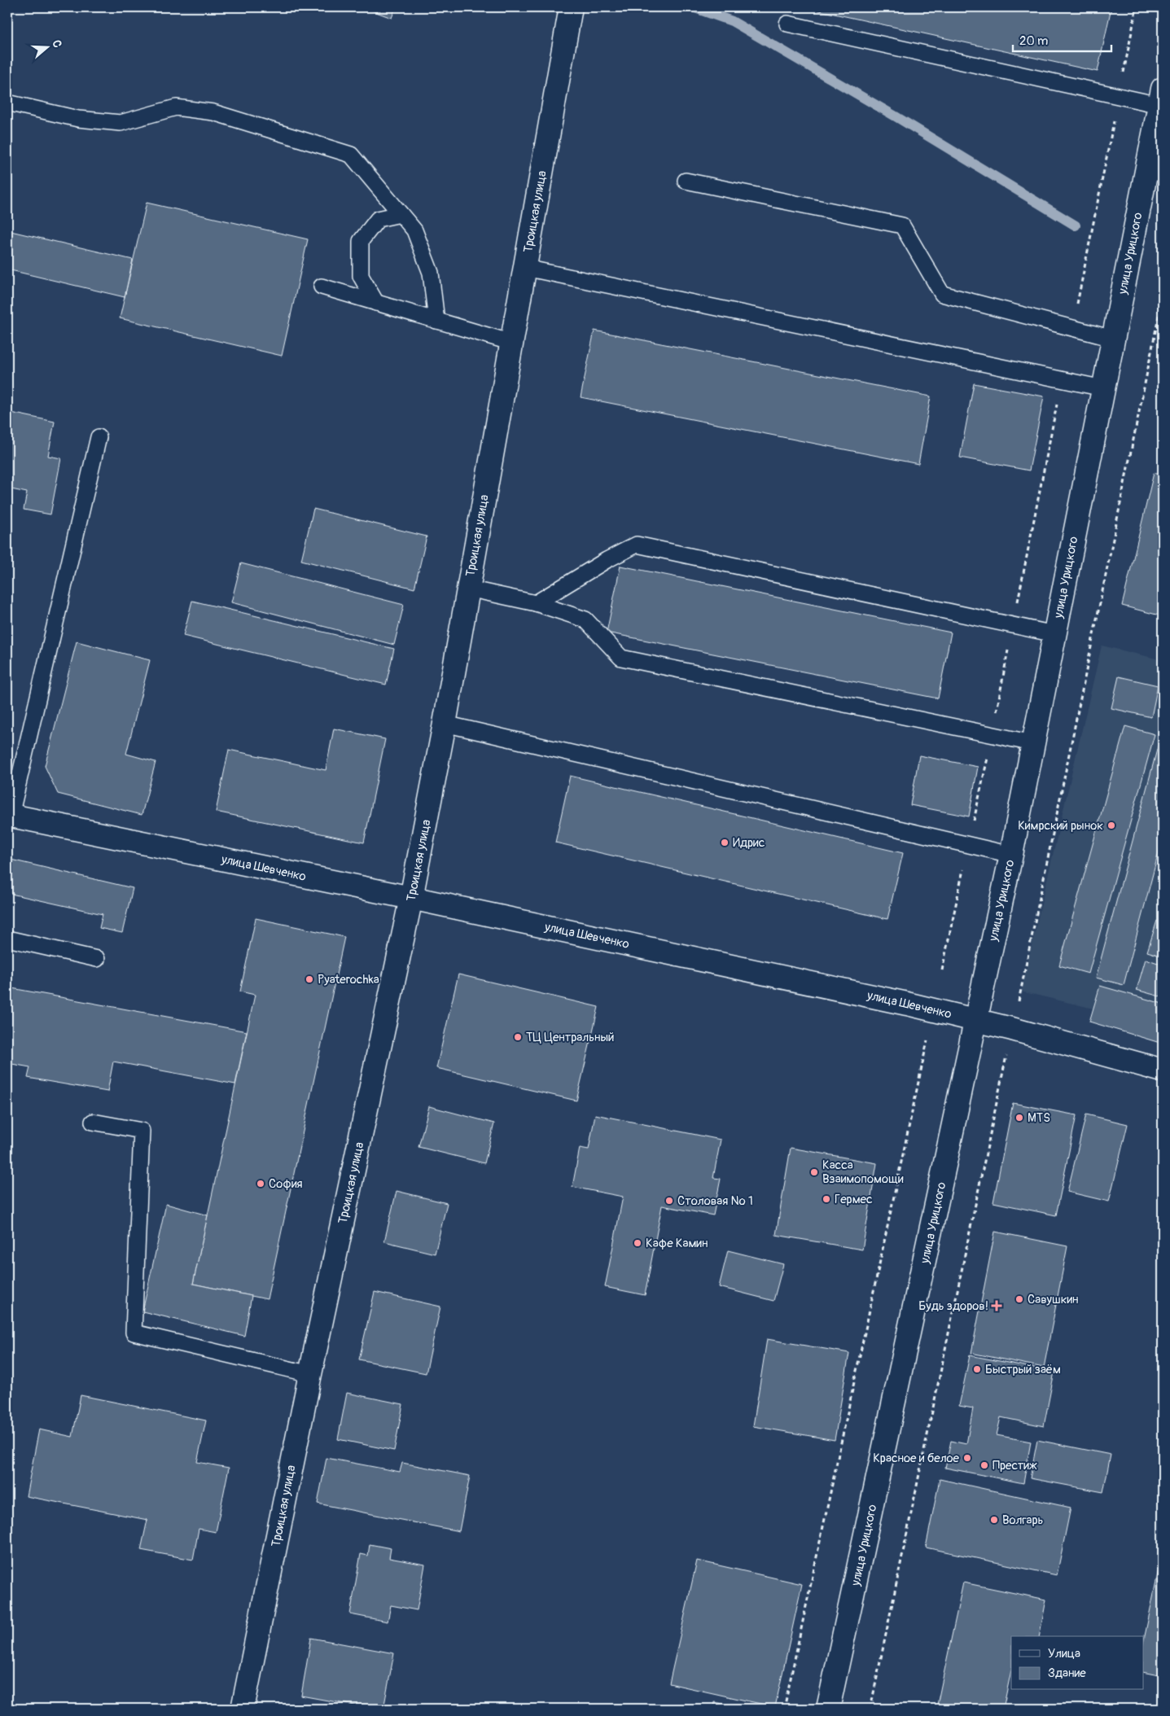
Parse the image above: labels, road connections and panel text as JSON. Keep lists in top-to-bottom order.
{
  "streets": {
    "street": ["Троицкая улица", "улица Урицкого", "улица Шевченко"]
  },
  "crossings": [
    ["Троицкая улица", "улица Шевченко"],
    ["улица Урицкого", "улица Шевченко"]
  ],
  "places": {
    "other": [
      "Кимрский рынок",
      "Идрис",
      "Pyaterochka",
      "ТЦ Центральный",
      "MTS",
      "Касса Взаимопомощи",
      "София",
      "Гермес",
      "Столовая № 1",
      "Кафе Камин",
      "Савушкин",
      "Быстрый заём",
      "Красное и белое",
      "Престиж",
      "Волгарь"
    ],
    "health": ["Будь здоров!"]
  },
  "legend": ["Улица", "Здание"],
  "scale_bar": "20 m",
  "north": "right"
}
